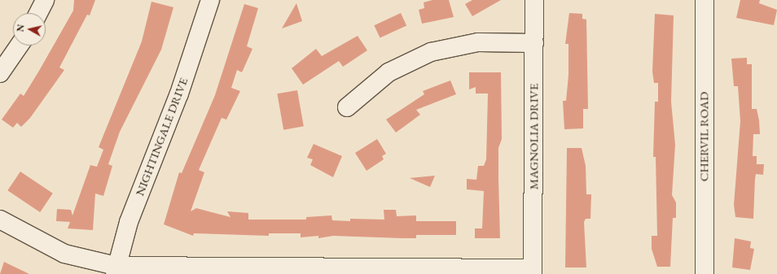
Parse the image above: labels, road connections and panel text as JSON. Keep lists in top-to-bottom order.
{
  "streets": {
    "street": ["NIGHTINGALE DRIVE", "MAGNOLIA DRIVE", "CHERVIL ROAD"]
  },
  "north": "left"
}
